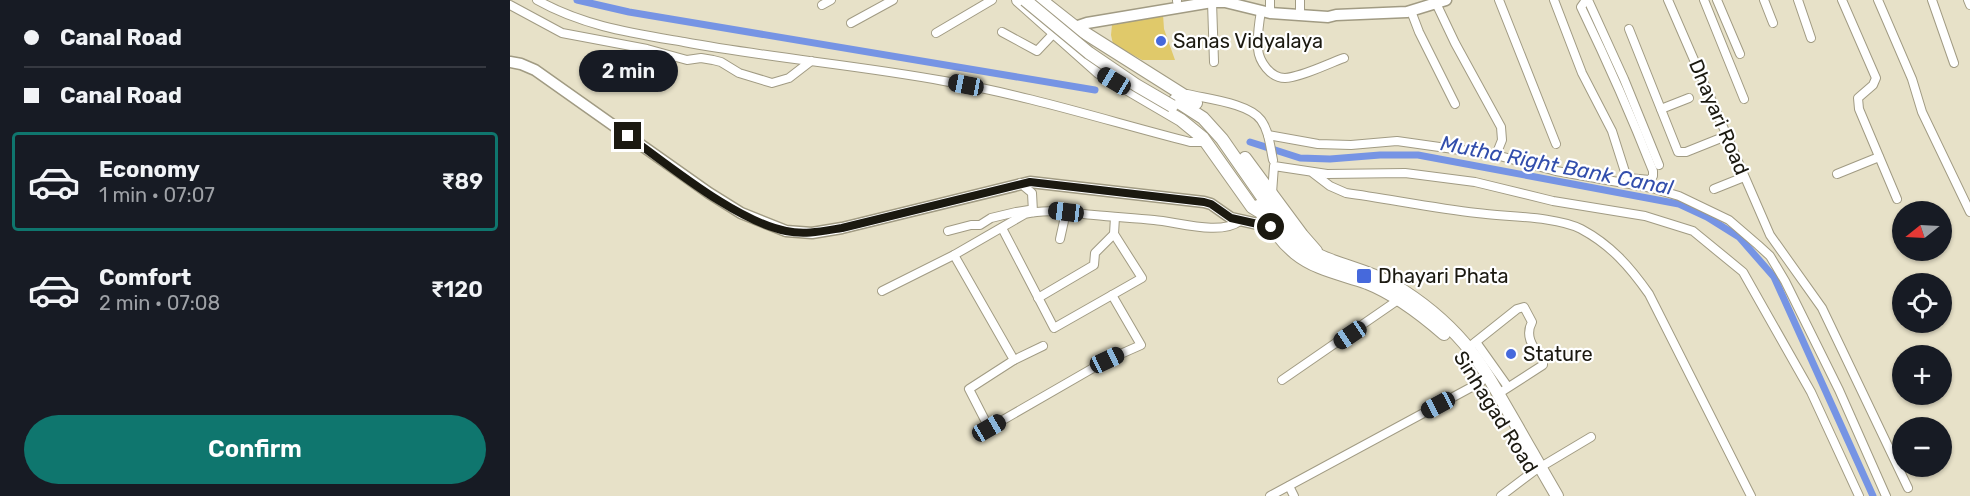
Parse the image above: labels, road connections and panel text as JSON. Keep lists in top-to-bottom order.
{
  "streets": {
    "main road": ["Sinhagad Road"],
    "street": ["Dhayari Road"]
  },
  "water": ["Mutha Right Bank Canal"],
  "places": {
    "other": ["Sanas Vidyalaya", "Stature"],
    "transit": ["Dhayari Phata"]
  },
  "north": "left",
  "page": {
    "banner": ["Canal Road", "Canal Road"],
    "bubble": "2 min",
    "list": [
      {
        "name": "Economy",
        "note": "1 min · 07:07",
        "value": "₹89"
      },
      {
        "name": "Comfort",
        "note": "2 min · 07:08",
        "value": "₹120"
      }
    ],
    "map_buttons": ["+", "−"],
    "buttons": "Confirm"
  }
}
